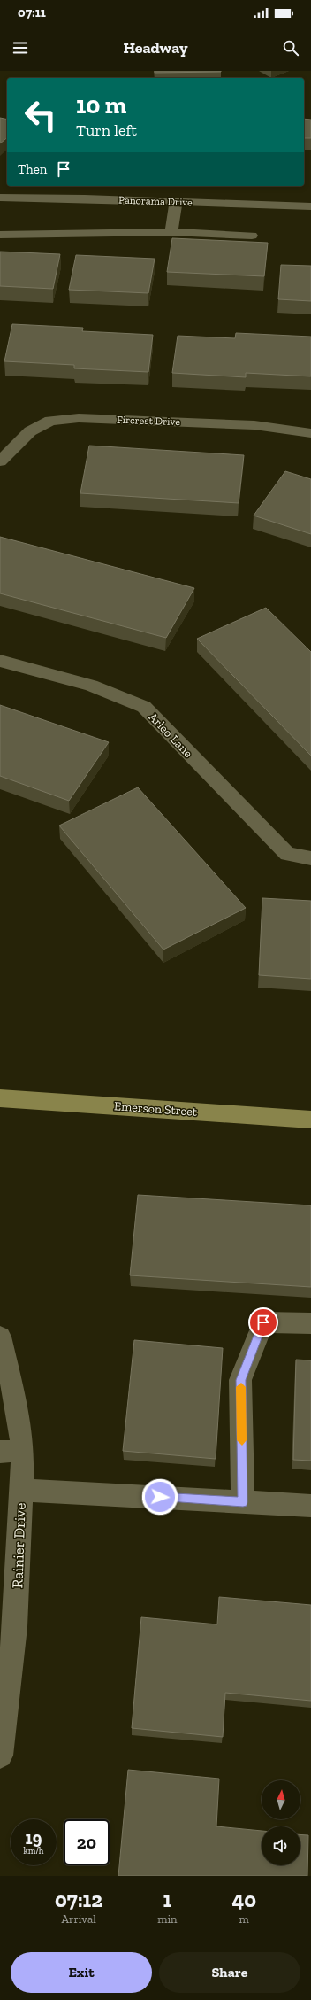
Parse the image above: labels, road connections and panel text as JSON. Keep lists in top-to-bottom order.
{
  "streets": {
    "main road": ["Emerson Street"],
    "street": [
      "Panorama Drive",
      "Fircrest Drive",
      "Arleo Lane",
      "Rainier Drive"
    ]
  },
  "north": "top",
  "page": {
    "status": "07:11",
    "header": "Headway",
    "turn": ["10 m", "Turn left"],
    "then": "Then",
    "speed": "19 km/h",
    "limit": "20",
    "eta": [
      "07:12",
      "Arrival",
      "1",
      "min",
      "40",
      "m"
    ],
    "buttons": ["Exit", "Share"]
  }
}
